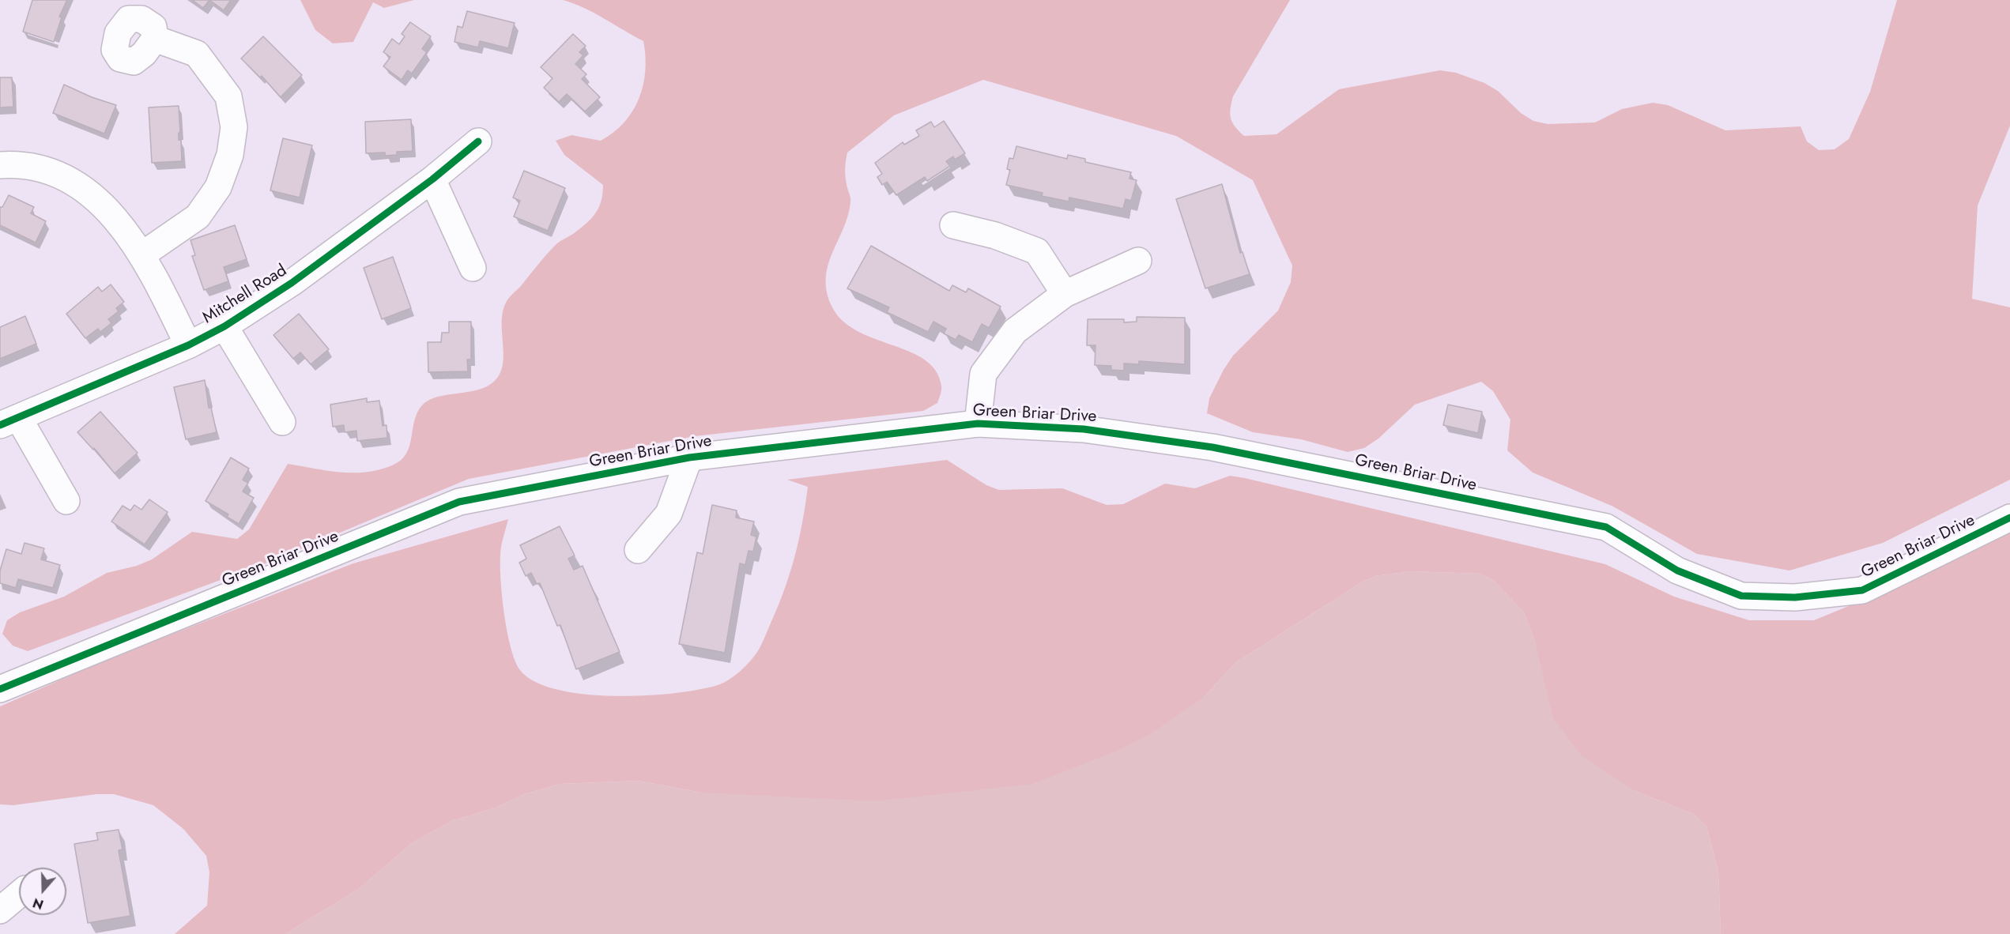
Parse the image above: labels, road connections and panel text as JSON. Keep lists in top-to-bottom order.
{
  "streets": {
    "street": ["Mitchell Road", "Green Briar Drive"]
  },
  "north": "bottom"
}
